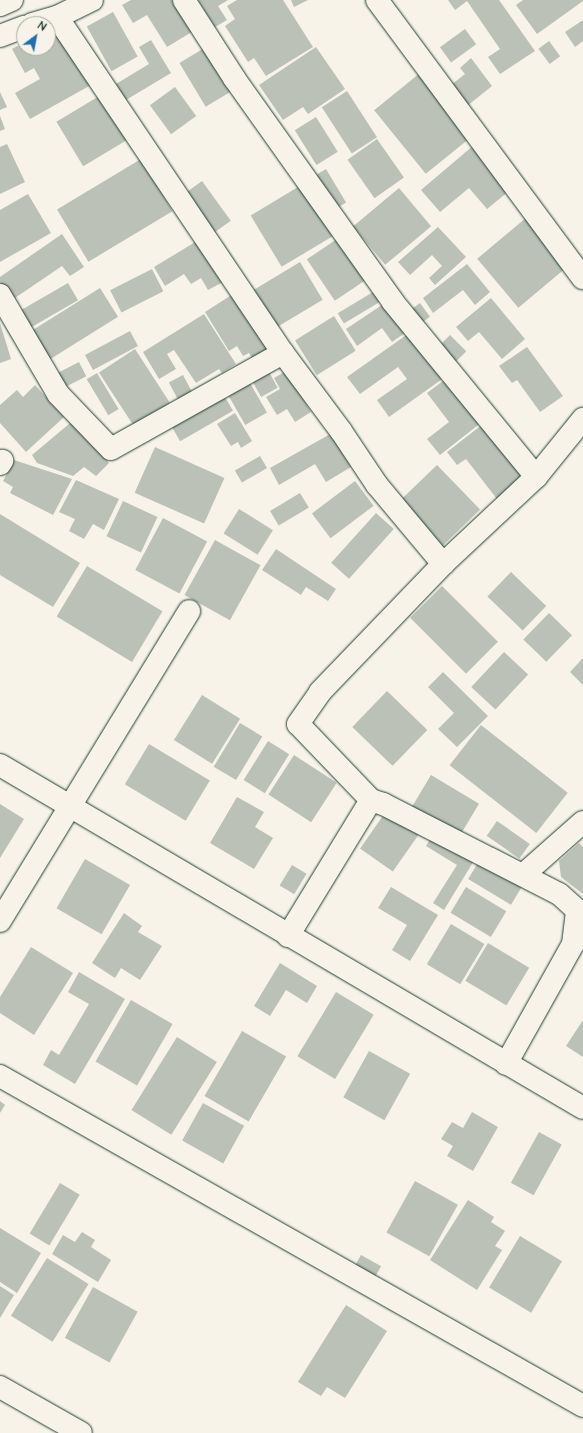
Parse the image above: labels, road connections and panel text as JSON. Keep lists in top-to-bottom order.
{
  "north": "top right"
}
